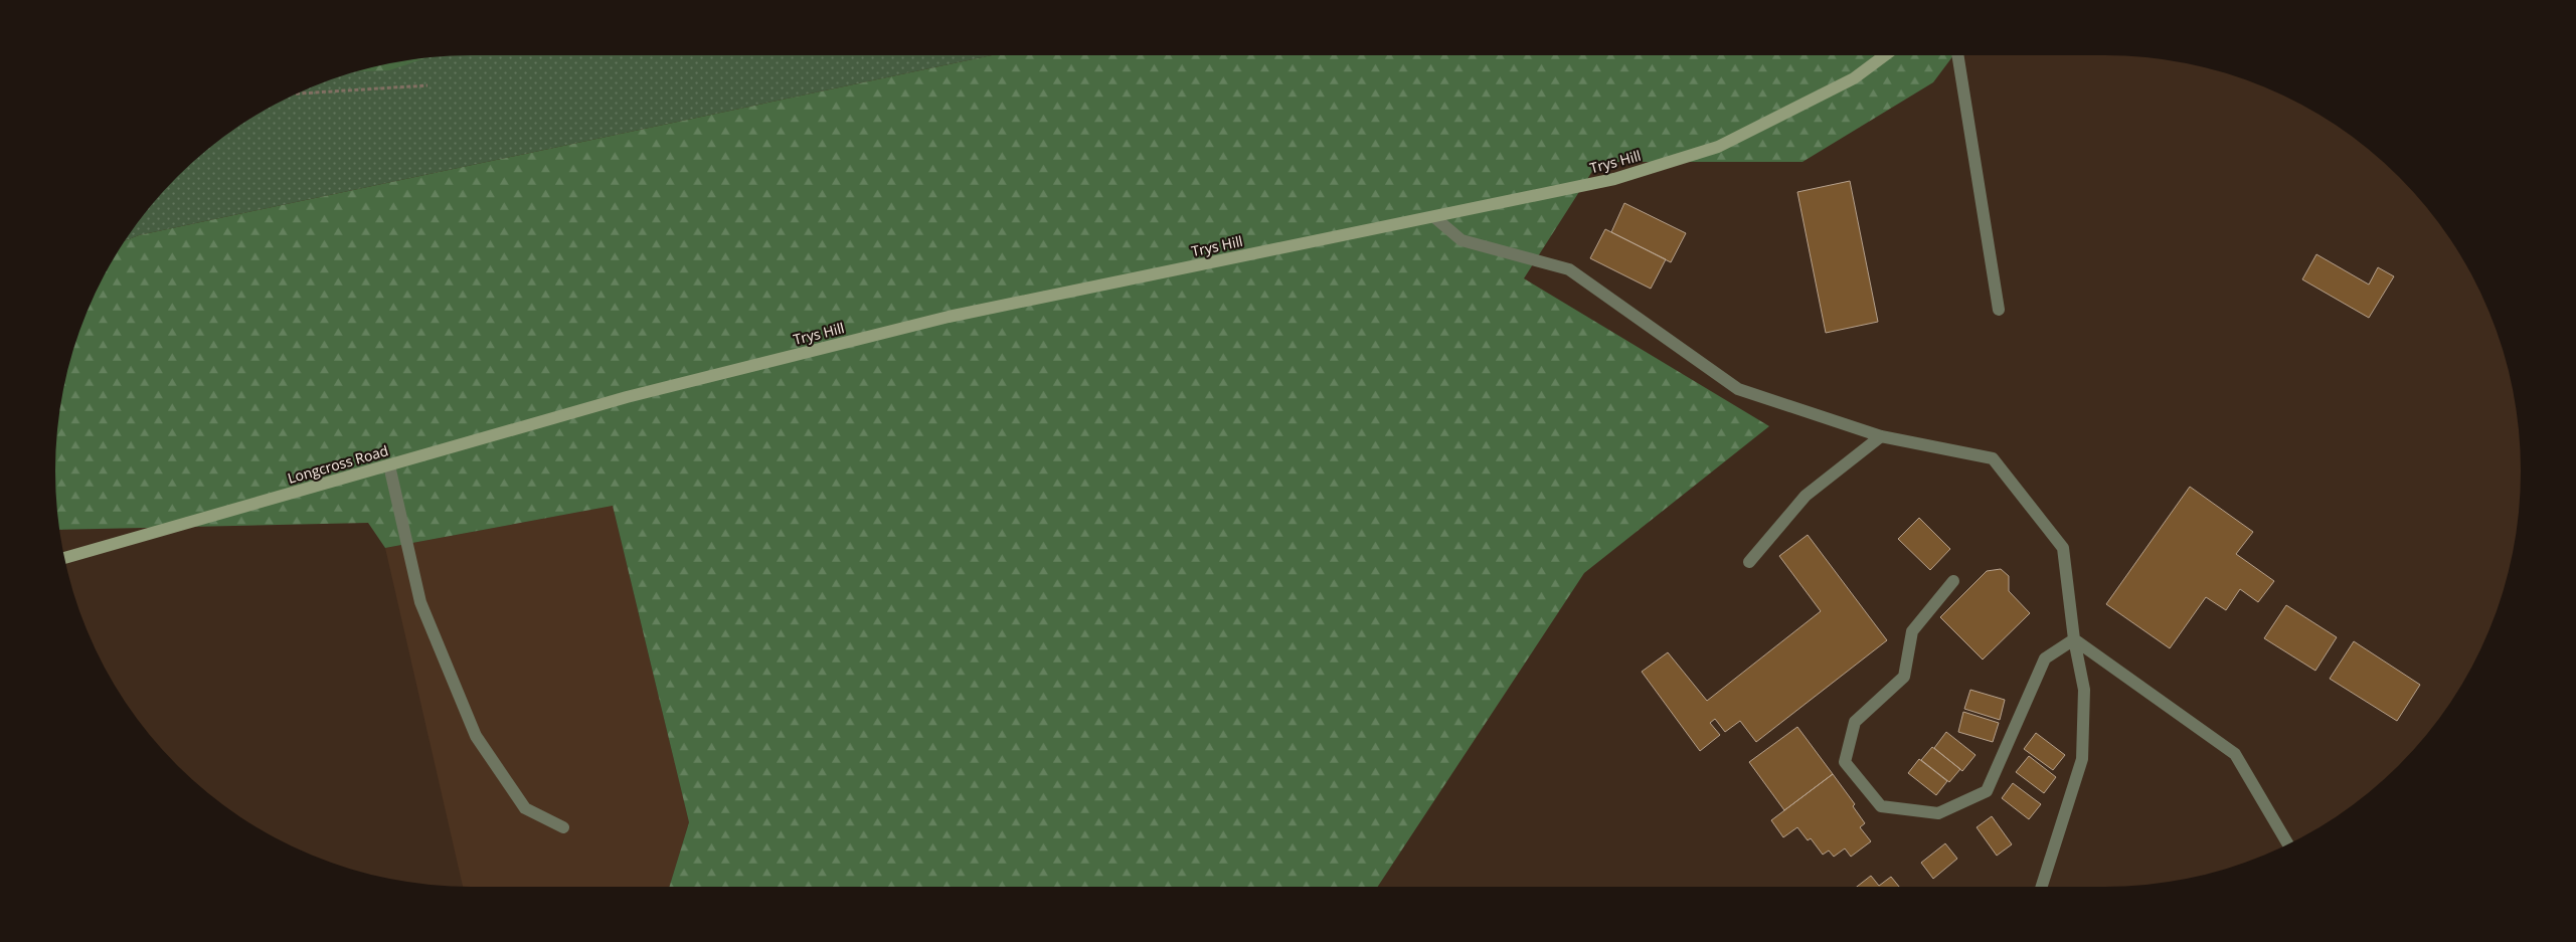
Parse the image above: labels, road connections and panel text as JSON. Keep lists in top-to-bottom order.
{
  "streets": {
    "main road": ["Trys Hill", "Longcross Road"]
  },
  "crossings": [
    ["Trys Hill", "Longcross Road"]
  ]
}
